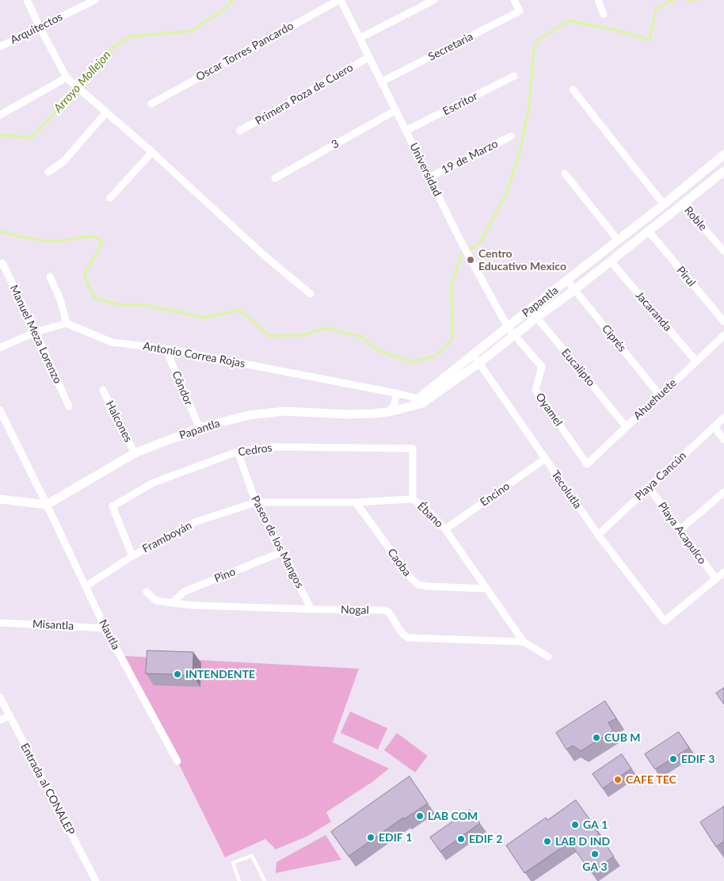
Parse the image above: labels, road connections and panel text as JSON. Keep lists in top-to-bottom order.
{
  "streets": {
    "street": [
      "Arquitectos",
      "Secretaria",
      "Oscar Torres Pancardo",
      "Primera Poza de Cuero",
      "Escritor",
      "3",
      "19 de Marzo",
      "Universidad",
      "Roble",
      "Pirul",
      "Papantla",
      "Jacaranda",
      "Manuel Meza Lorenzo",
      "Ciprés",
      "Antonio Correa Rojas",
      "Eucalipto",
      "Cóndor",
      "Ahuehuete",
      "Oyamel",
      "Halcones",
      "Cedros",
      "Playa Cancún",
      "Tecolutla",
      "Encino",
      "Ébano",
      "Playa Acapulco",
      "Framboyán",
      "Paseo de los Mangos",
      "Caoba",
      "Pino",
      "Nogal",
      "Misantla",
      "Nautla",
      "Entrada al CONALEP"
    ]
  },
  "crossings": [
    ["Secretaria", "Universidad"],
    ["Oscar Torres Pancardo", "Universidad"],
    ["Primera Poza de Cuero", "Universidad"],
    ["Escritor", "Universidad"],
    ["3", "Universidad"],
    ["19 de Marzo", "Universidad"],
    ["Universidad", "Papantla"],
    ["Universidad", "Oyamel"],
    ["Roble", "Papantla"],
    ["Pirul", "Papantla"],
    ["Papantla", "Jacaranda"],
    ["Papantla", "Ciprés"],
    ["Papantla", "Antonio Correa Rojas"],
    ["Papantla", "Eucalipto"],
    ["Papantla", "Cóndor"],
    ["Papantla", "Oyamel"],
    ["Papantla", "Halcones"],
    ["Papantla", "Tecolutla"],
    ["Papantla", "Nautla"],
    ["Jacaranda", "Ahuehuete"],
    ["Ciprés", "Ahuehuete"],
    ["Antonio Correa Rojas", "Cóndor"],
    ["Eucalipto", "Ahuehuete"],
    ["Ahuehuete", "Oyamel"],
    ["Cedros", "Ébano"],
    ["Cedros", "Framboyán"],
    ["Cedros", "Paseo de los Mangos"],
    ["Playa Cancún", "Tecolutla"],
    ["Playa Cancún", "Playa Acapulco"],
    ["Tecolutla", "Encino"],
    ["Tecolutla", "Playa Acapulco"],
    ["Encino", "Ébano"],
    ["Ébano", "Framboyán"],
    ["Ébano", "Paseo de los Mangos"],
    ["Ébano", "Caoba"],
    ["Ébano", "Nogal"],
    ["Framboyán", "Paseo de los Mangos"],
    ["Framboyán", "Nautla"],
    ["Paseo de los Mangos", "Pino"],
    ["Paseo de los Mangos", "Nogal"],
    ["Pino", "Nogal"],
    ["Misantla", "Nautla"]
  ],
  "water": ["Arroyo Mollejon"],
  "places": [
    "Centro Educativo Mexico",
    "INTENDENTE",
    "CUB M",
    "EDIF 3",
    "CAFE TEC",
    "LAB COM",
    "GA 1",
    "EDIF 1",
    "EDIF 2",
    "LAB D IND",
    "GA 3"
  ]
}
